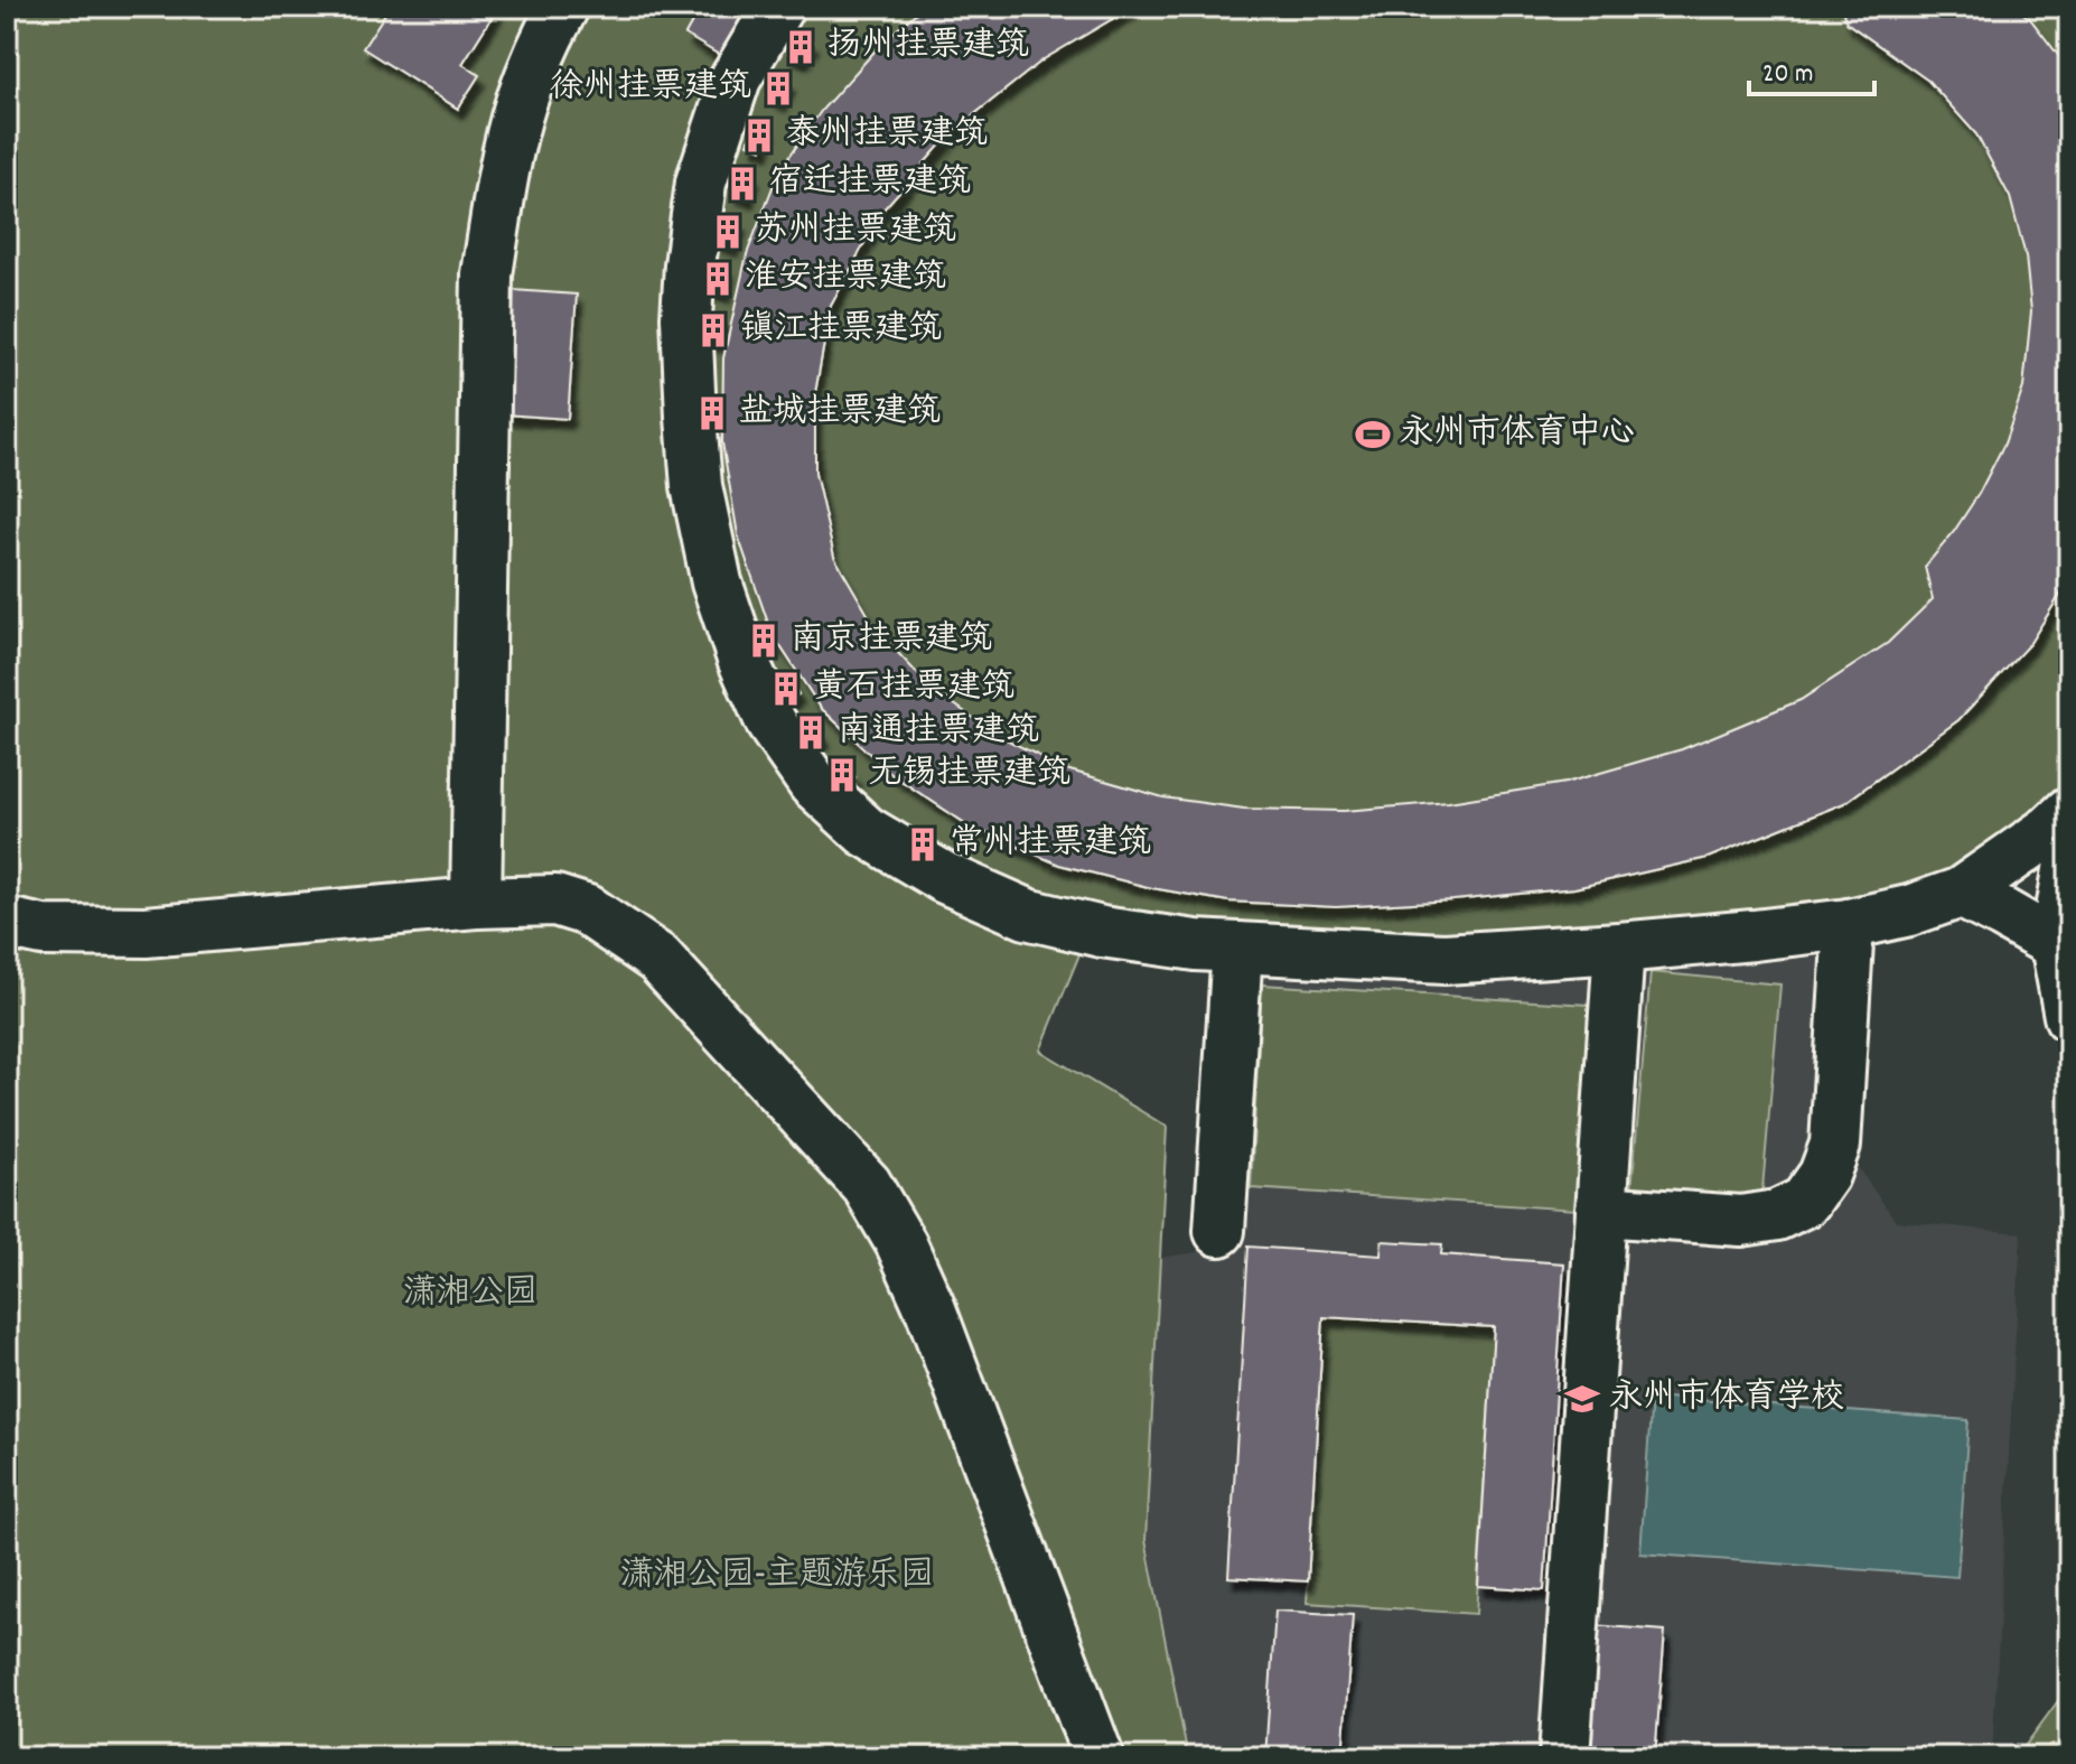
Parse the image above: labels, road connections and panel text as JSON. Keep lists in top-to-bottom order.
{
  "parks": ["潇湘公园", "潇湘公园-主题游乐园"],
  "places": {
    "building": [
      "扬州挂票建筑",
      "徐州挂票建筑",
      "泰州挂票建筑",
      "宿迁挂票建筑",
      "苏州挂票建筑",
      "淮安挂票建筑",
      "镇江挂票建筑",
      "盐城挂票建筑",
      "南京挂票建筑",
      "黄石挂票建筑",
      "南通挂票建筑",
      "无锡挂票建筑",
      "常州挂票建筑"
    ],
    "sports": ["永州市体育中心"],
    "school or university": ["永州市体育学校"]
  },
  "scale_bar": "20 m"
}
